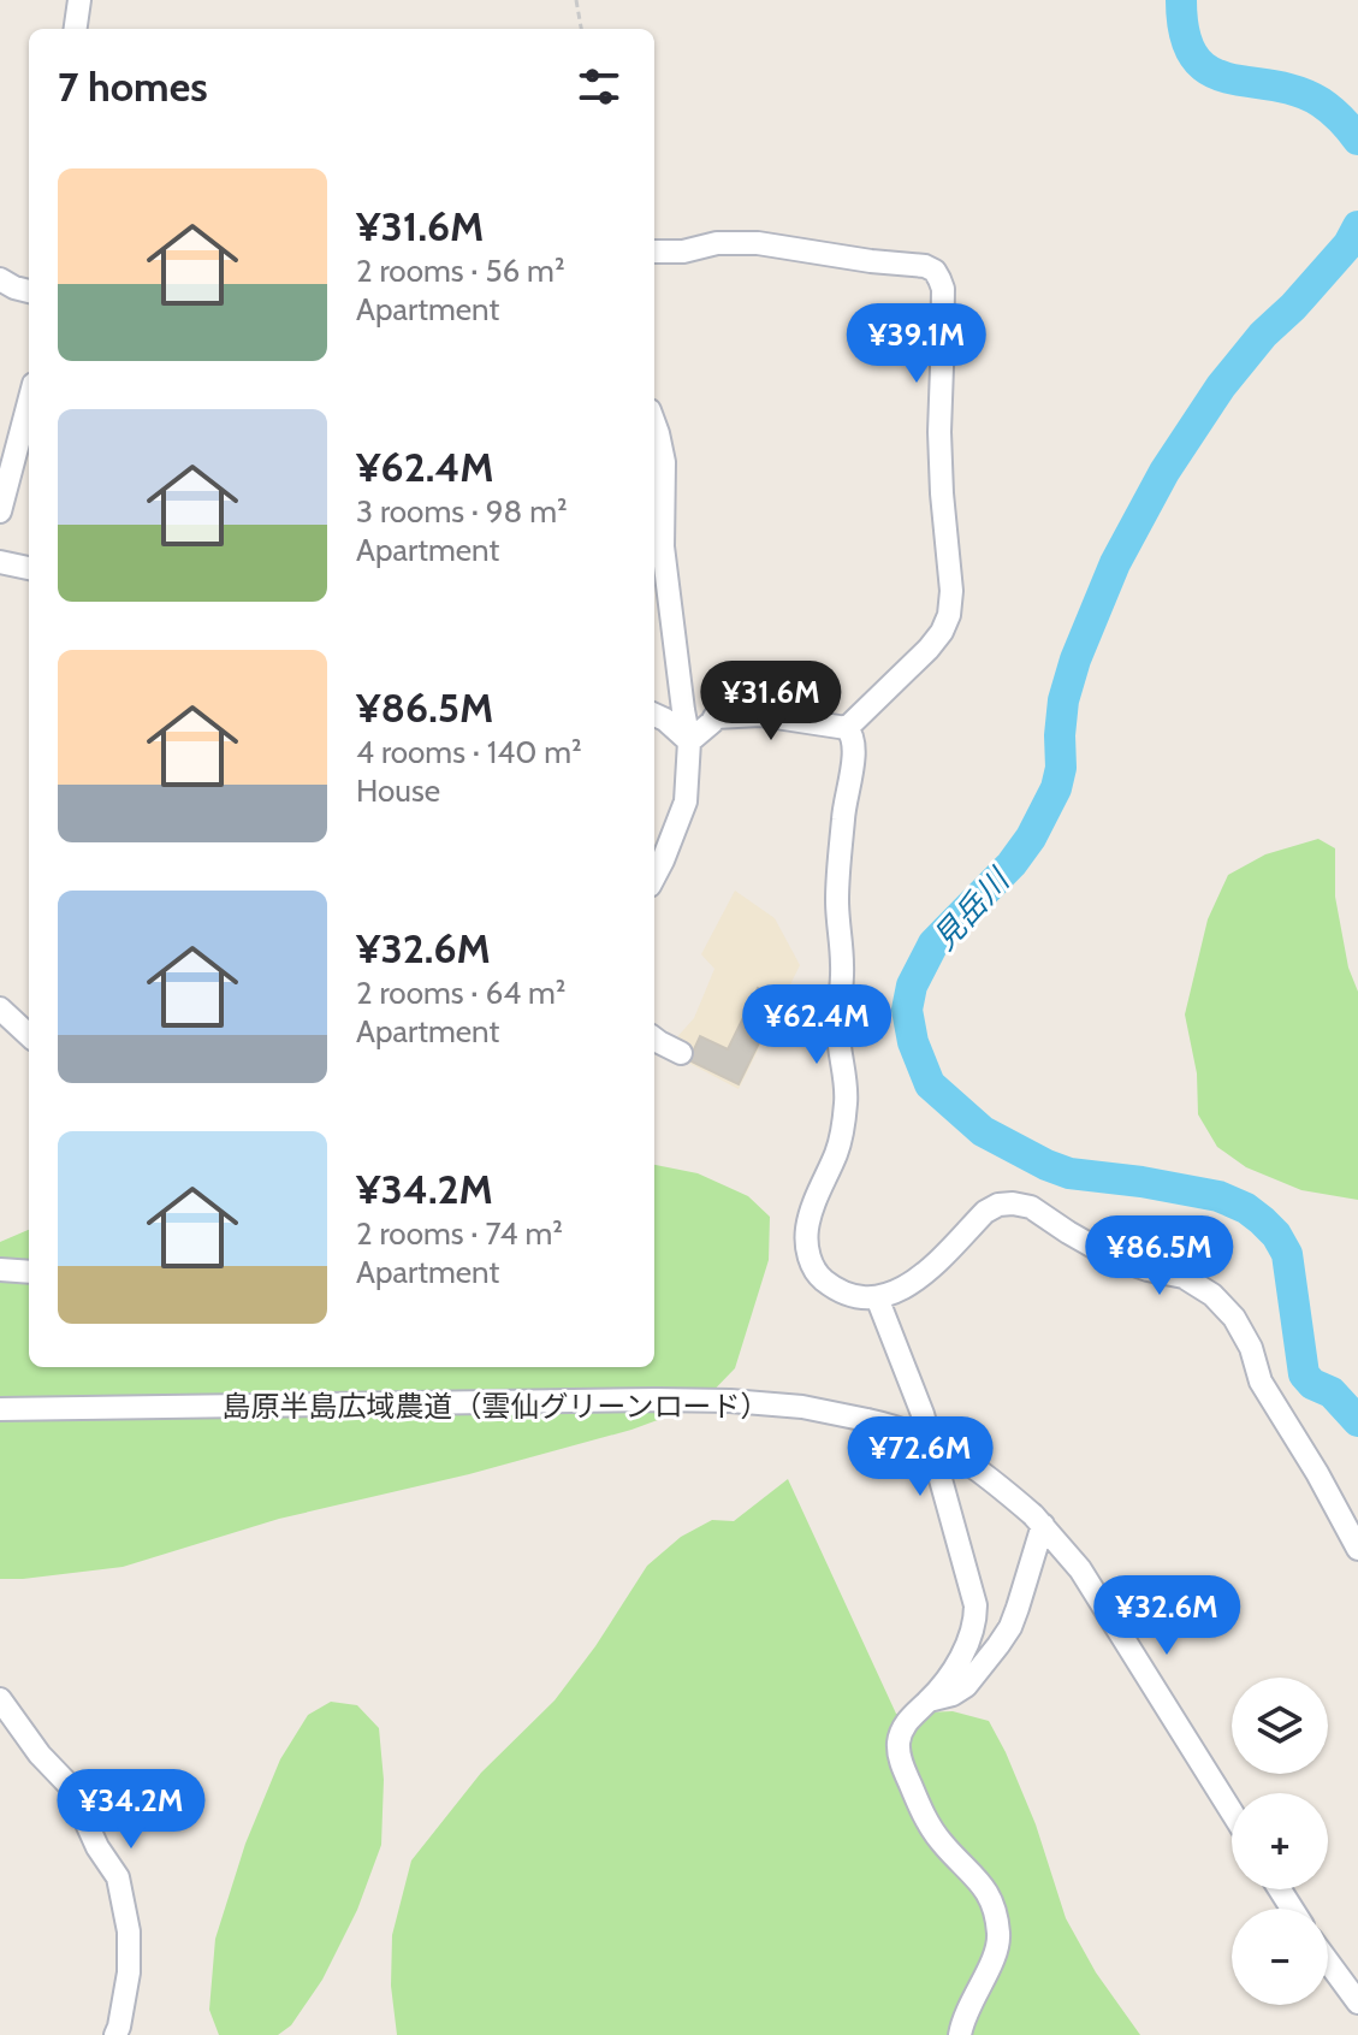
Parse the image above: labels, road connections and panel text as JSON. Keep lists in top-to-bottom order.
{
  "streets": {
    "street": ["島原半島広域農道（雲仙グリーンロード）"]
  },
  "water": ["見岳川"],
  "page": {
    "heading": "7 homes",
    "list": [
      {
        "name": "¥31.6M",
        "note": "2 rooms · 56 m² · Apartment"
      },
      {
        "name": "¥62.4M",
        "note": "3 rooms · 98 m² · Apartment"
      },
      {
        "name": "¥86.5M",
        "note": "4 rooms · 140 m² · House"
      },
      {
        "name": "¥32.6M",
        "note": "2 rooms · 64 m² · Apartment"
      },
      {
        "name": "¥34.2M",
        "note": "2 rooms · 74 m² · Apartment"
      }
    ],
    "price": [
      "¥39.1M",
      "¥31.6M",
      "¥62.4M",
      "¥86.5M",
      "¥72.6M",
      "¥32.6M",
      "¥34.2M"
    ],
    "map_buttons": ["+", "−"]
  }
}
